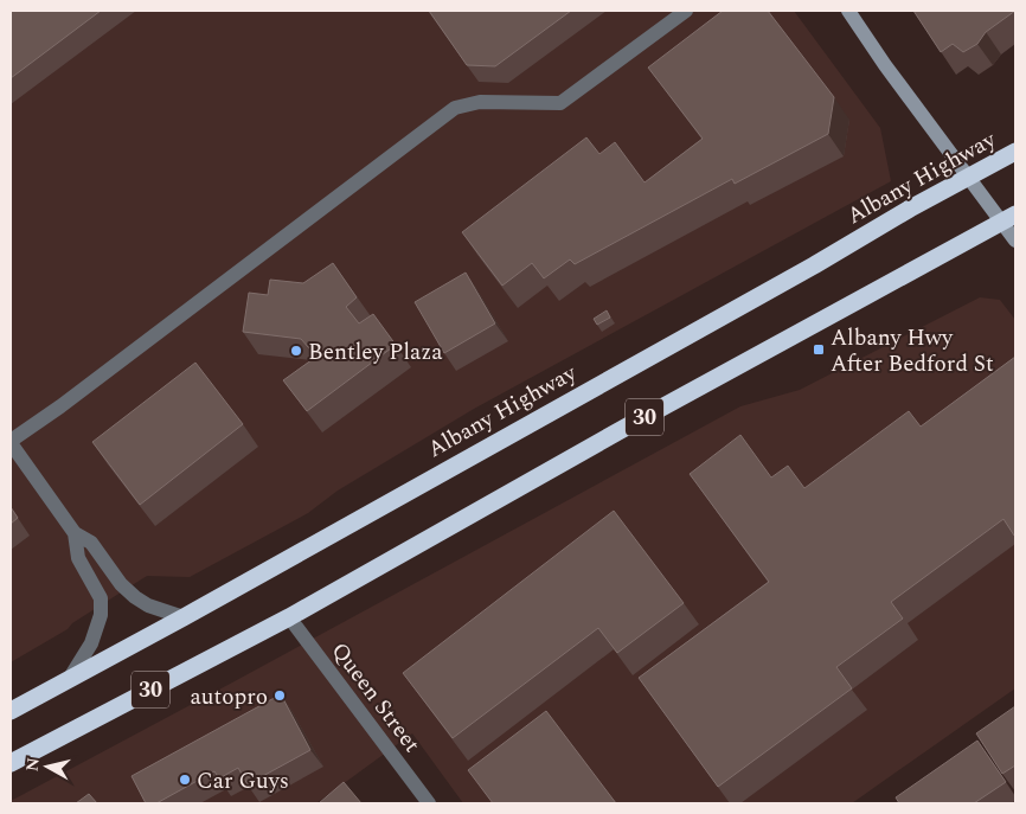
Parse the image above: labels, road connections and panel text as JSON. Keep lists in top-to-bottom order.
{
  "streets": {
    "highway": ["Albany Highway", "30"],
    "street": ["Queen Street"]
  },
  "crossings": [
    ["30", "Queen Street"]
  ],
  "places": {
    "transit": ["Albany Hwy After Bedford St"],
    "other": ["Bentley Plaza", "autopro", "Car Guys"]
  },
  "north": "left"
}
